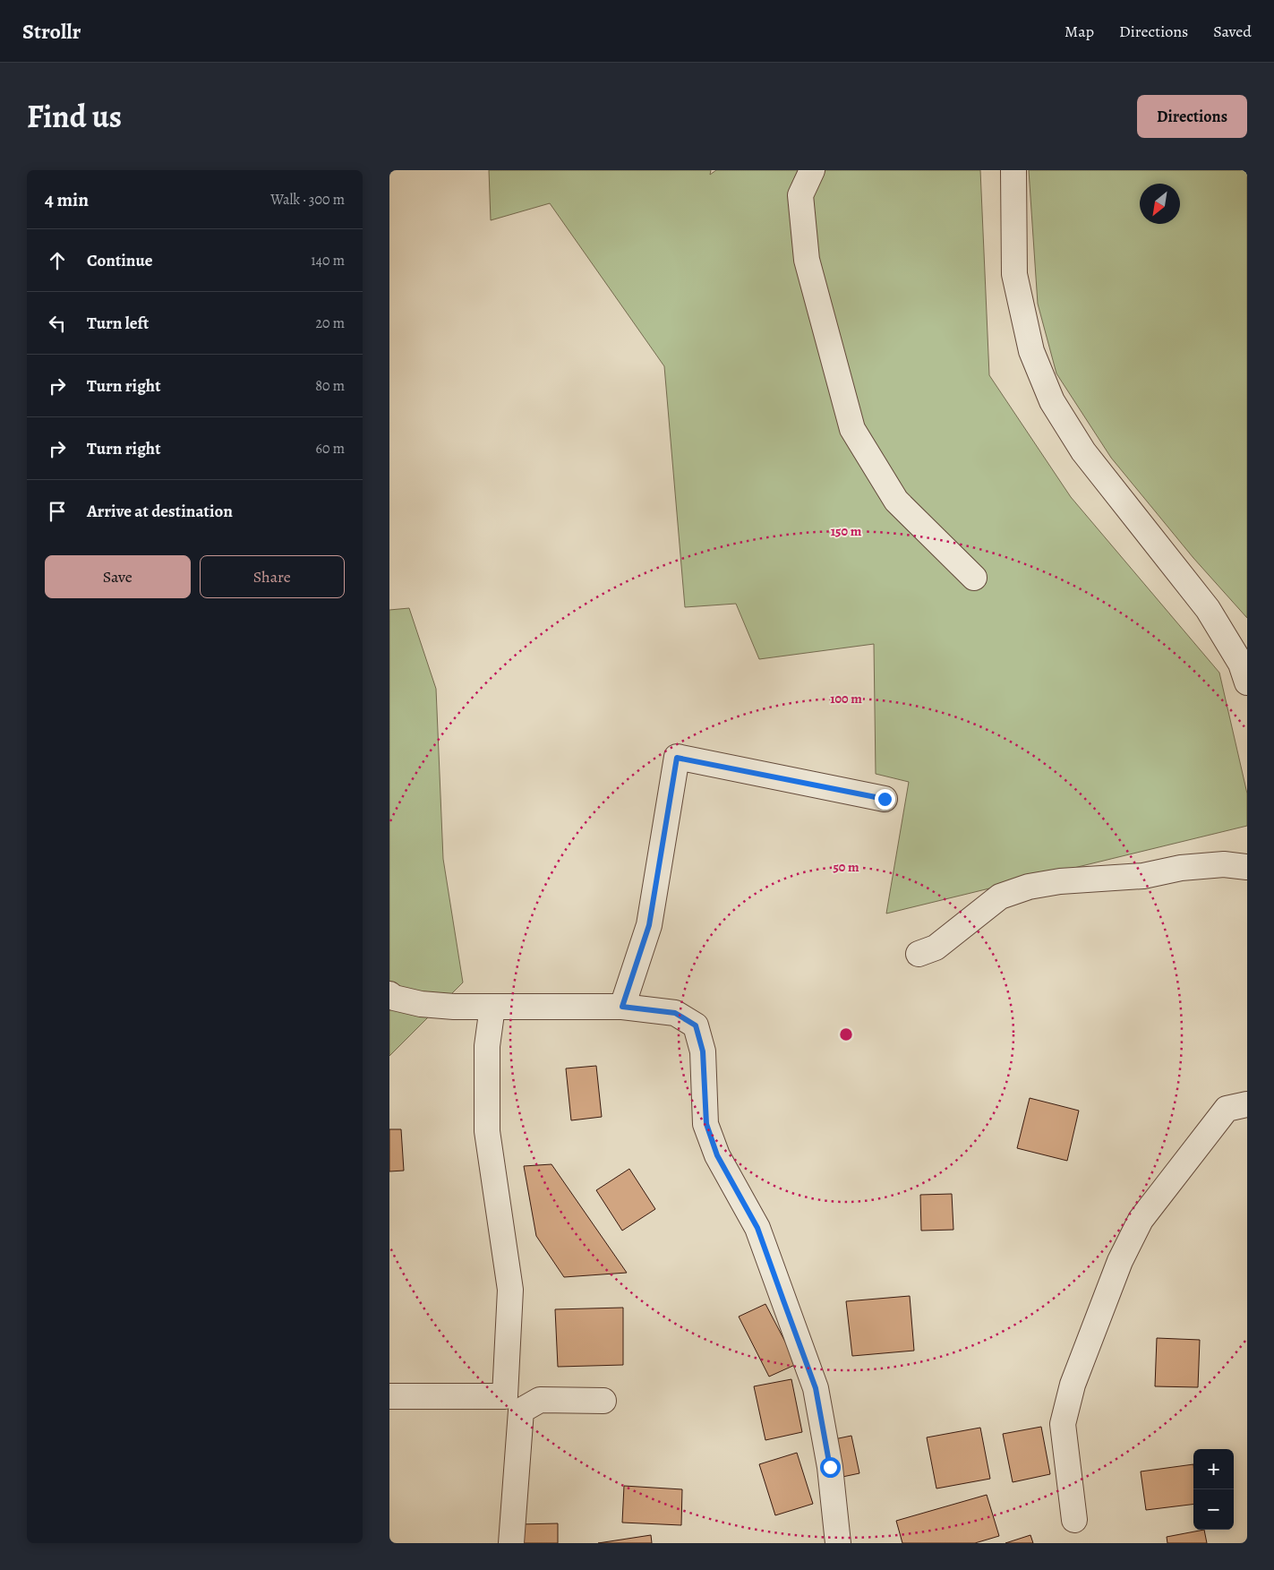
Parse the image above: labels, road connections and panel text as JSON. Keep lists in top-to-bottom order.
{
  "north": "bottom left",
  "page": {
    "header": "Strollr",
    "nav": ["Map", "Directions", "Saved"],
    "title": "Find us",
    "buttons": [
      "Directions",
      ["Save", "Share"]
    ],
    "heading": ["4 min", "Walk · 300 m"],
    "list": [
      ["Continue", "140 m"],
      ["Turn left", "20 m"],
      ["Turn right", "80 m"],
      ["Turn right", "60 m"],
      "Arrive at destination"
    ],
    "map_buttons": ["+", "−"]
  },
  "rings": ["150 m", "100 m", "50 m"]
}
